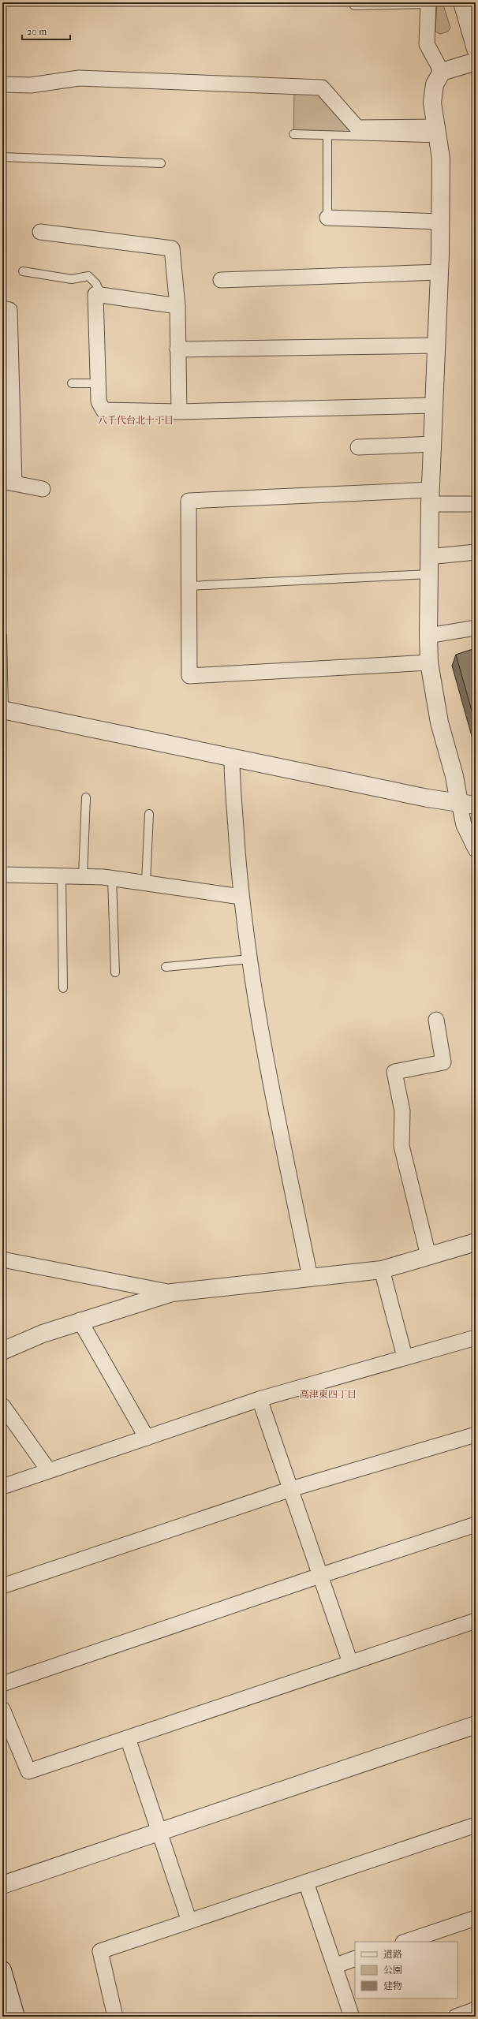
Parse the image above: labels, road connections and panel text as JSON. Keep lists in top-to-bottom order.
{
  "districts": ["八千代台北十丁目", "高津東四丁目"],
  "legend": ["道路", "公園", "建物"],
  "scale_bar": "20 m"
}
